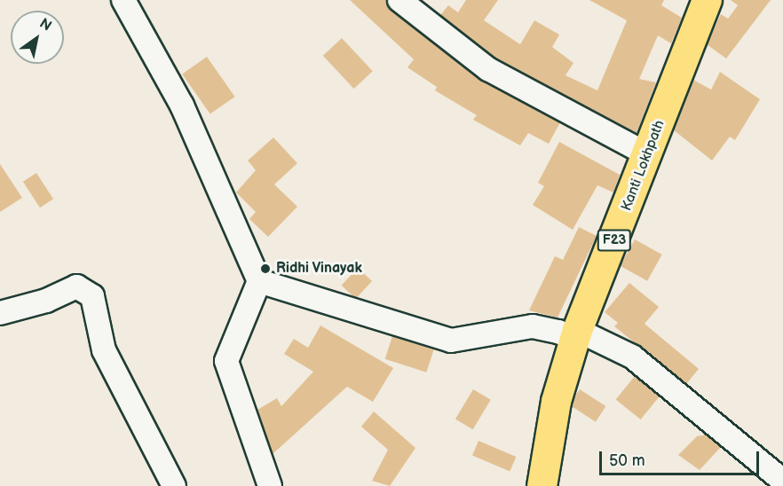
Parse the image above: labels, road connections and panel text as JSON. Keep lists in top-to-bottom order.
{
  "streets": {
    "main road": ["Kanti Lokhpath", "F23"]
  },
  "places": ["Ridhi Vinayak"],
  "scale_bar": "50 m",
  "north": "top right"
}
